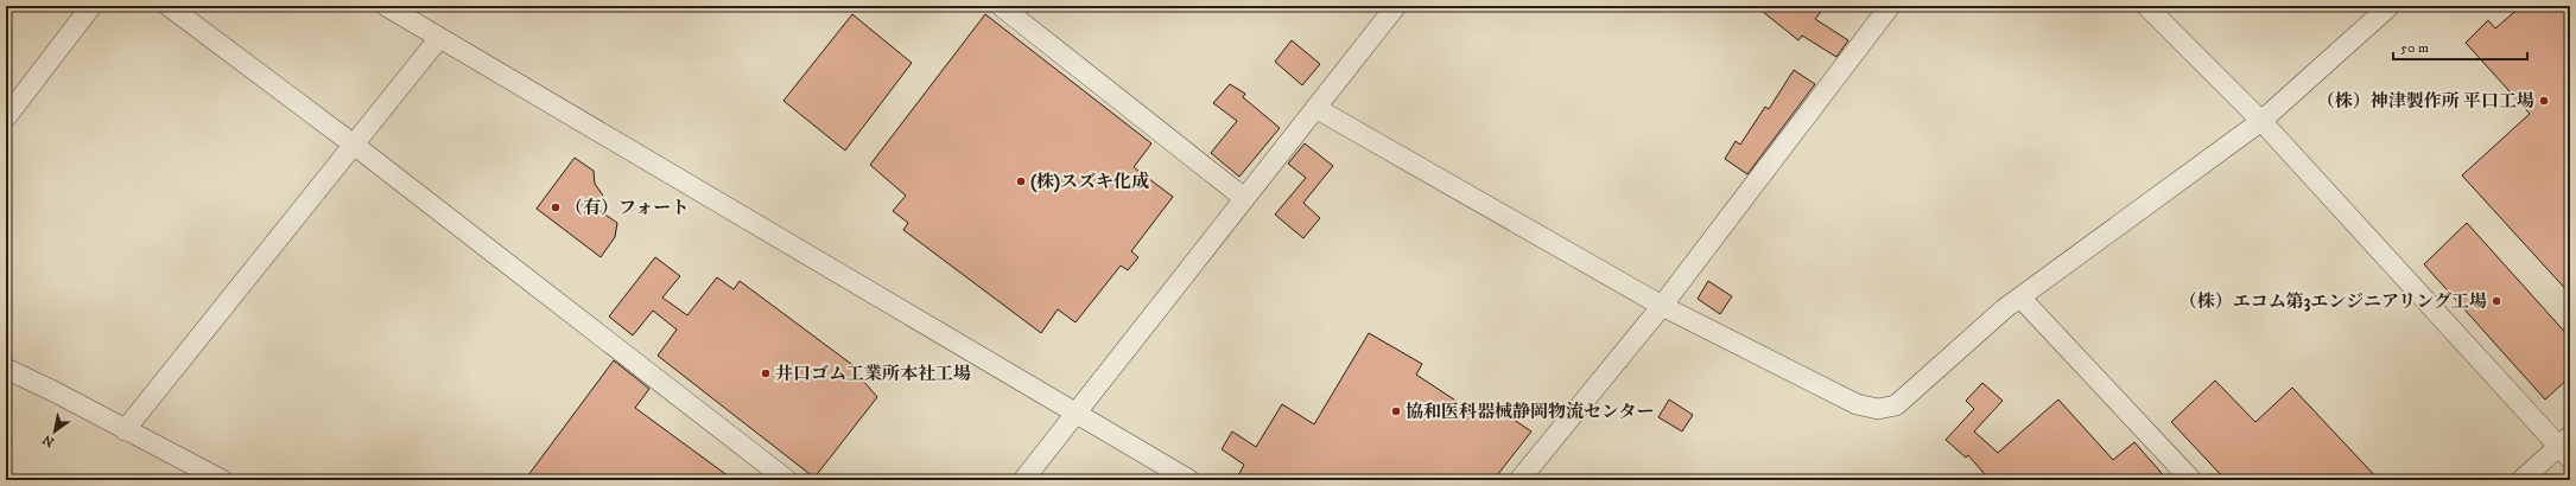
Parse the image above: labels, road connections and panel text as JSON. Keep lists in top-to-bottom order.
{
  "places": [
    "（株）神津製作所 平口工場",
    "(株)スズキ化成",
    "（有）フォート",
    "（株）エコム第3エンジニアリング工場",
    "井口ゴム工業所本社工場",
    "協和医科器械静岡物流センター"
  ],
  "scale_bar": "50 m",
  "north": "bottom left"
}
